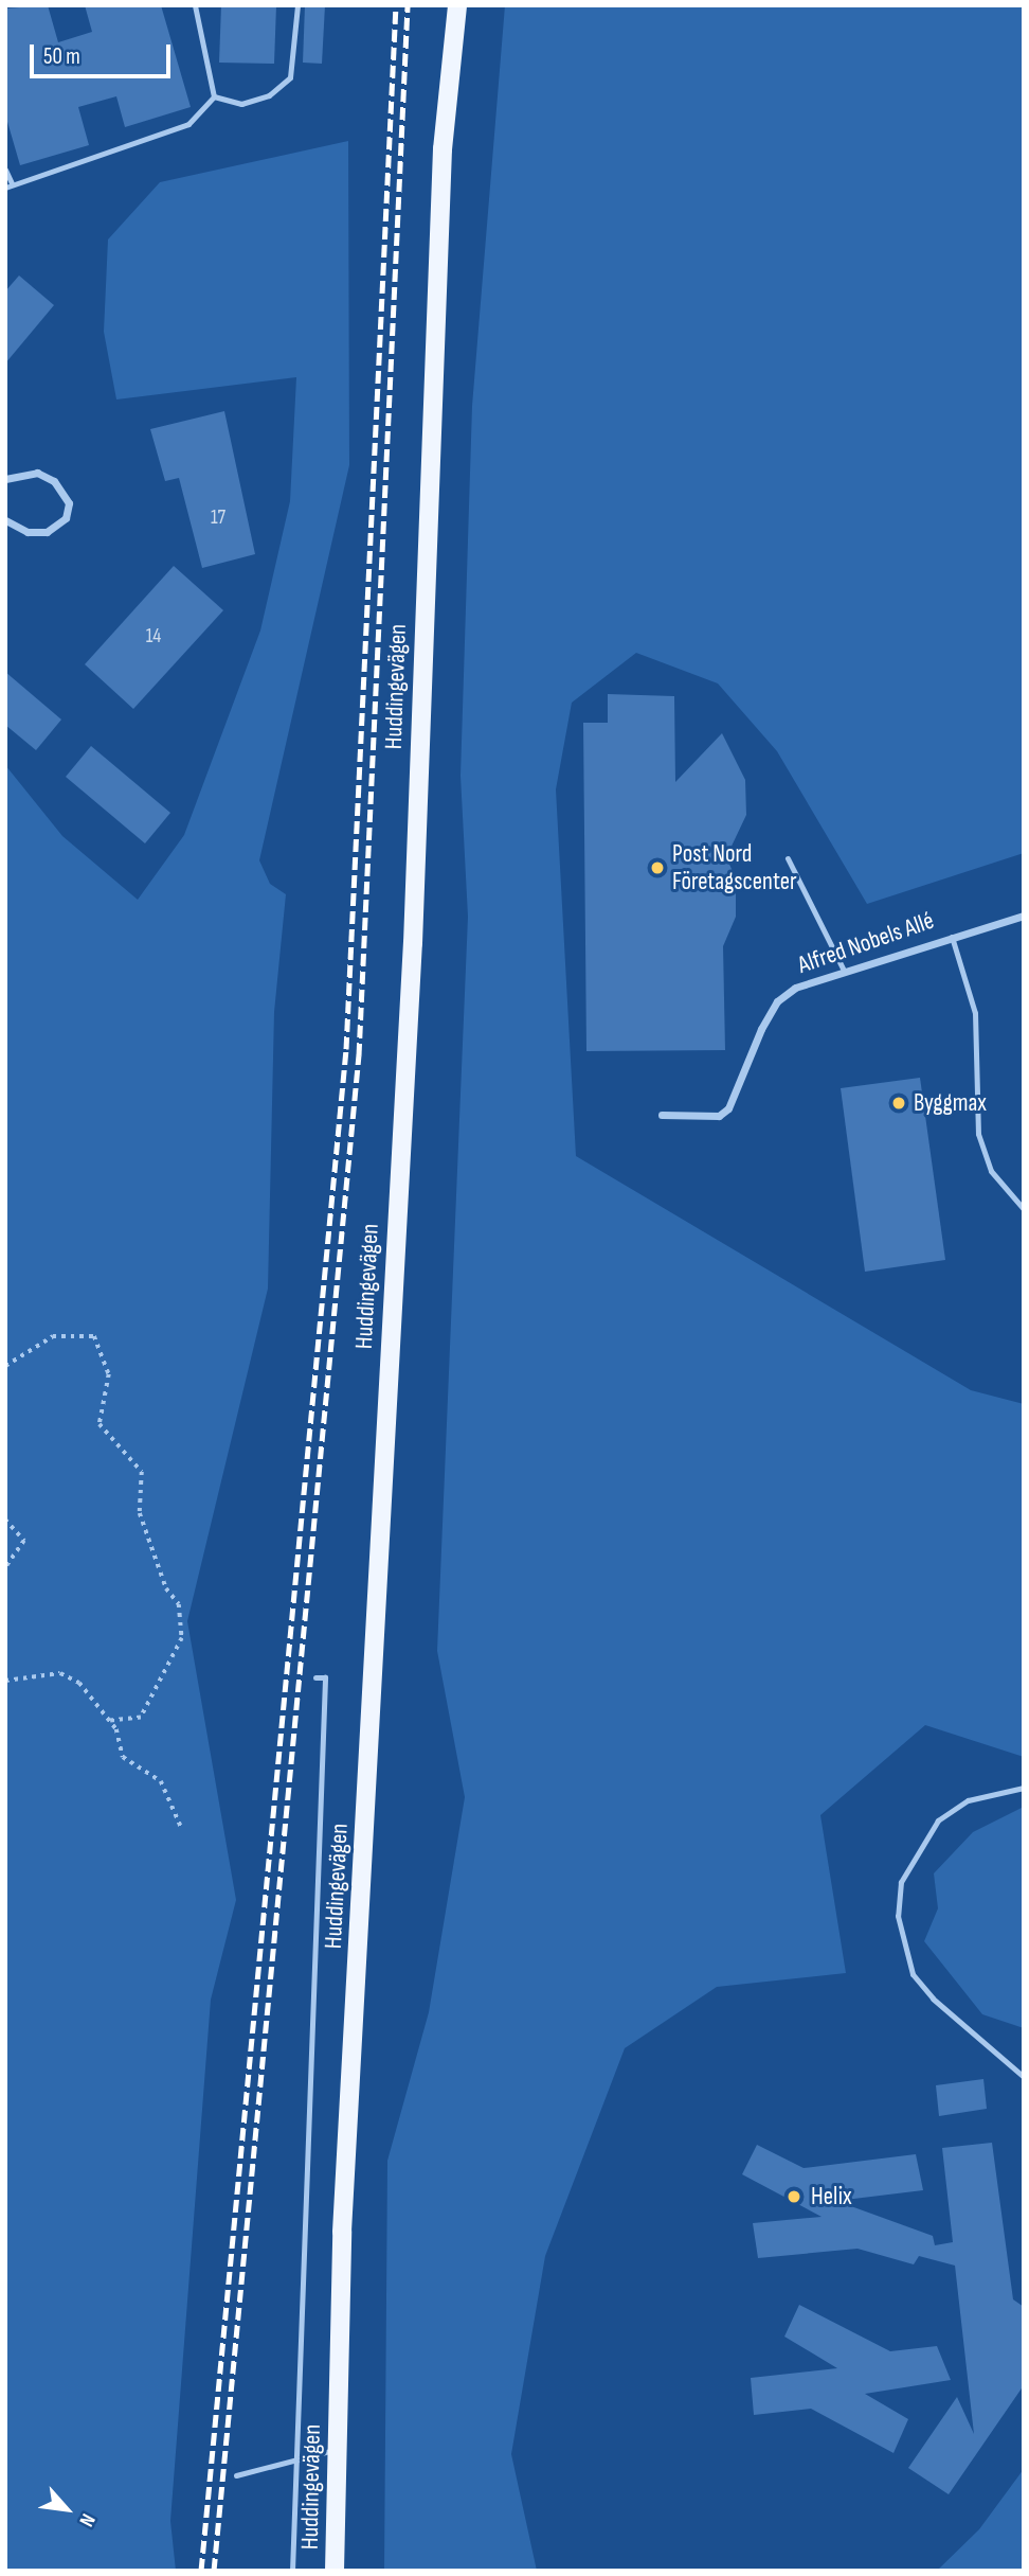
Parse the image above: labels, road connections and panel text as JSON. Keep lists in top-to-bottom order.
{
  "streets": {
    "main road": ["Huddingevägen"],
    "street": ["Alfred Nobels Allé"]
  },
  "places": ["Post Nord Företagscenter", "Byggmax", "Helix"],
  "house_numbers": ["17", "14"],
  "scale_bar": "50 m",
  "north": "bottom right"
}
